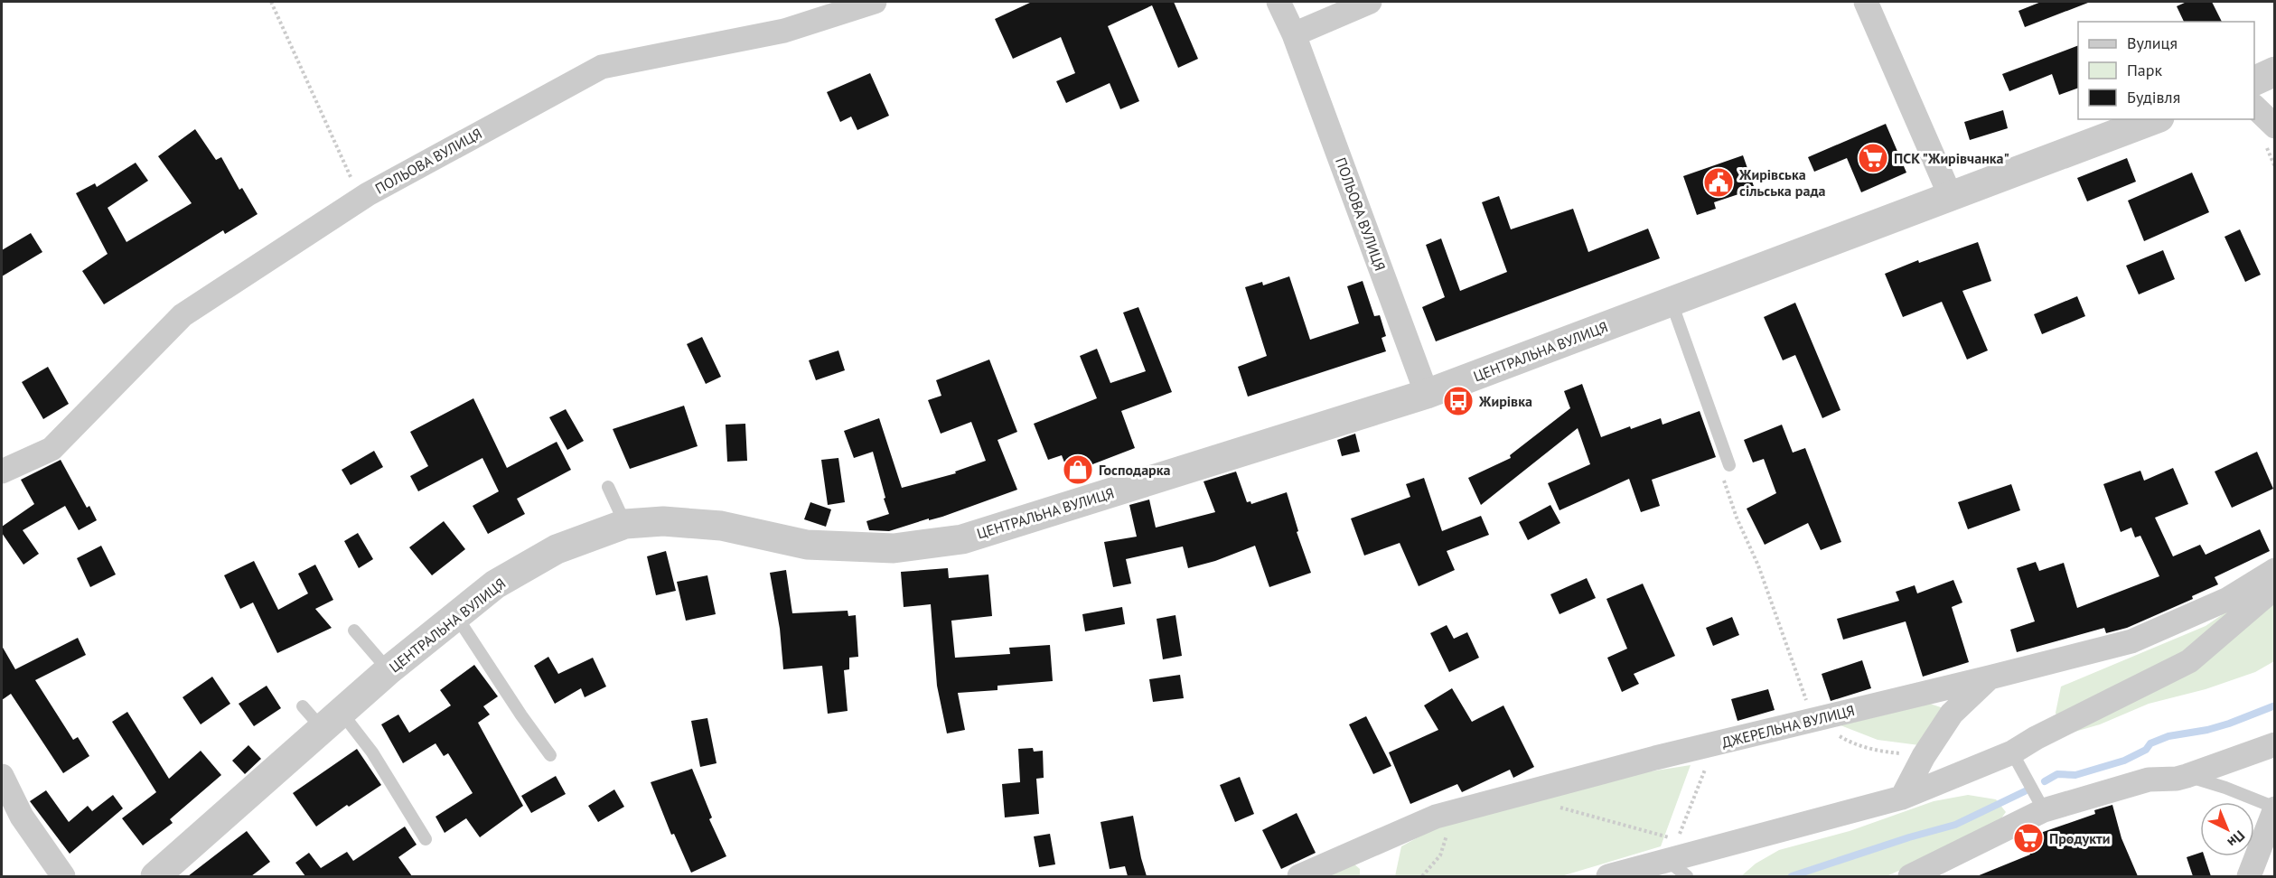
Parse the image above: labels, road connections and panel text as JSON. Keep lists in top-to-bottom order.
{
  "streets": {
    "street": ["ПОЛЬОВА ВУЛИЦЯ", "ЦЕНТРАЛЬНА ВУЛИЦЯ", "ДЖЕРЕЛЬНА ВУЛИЦЯ"]
  },
  "crossings": [
    ["ПОЛЬОВА ВУЛИЦЯ", "ЦЕНТРАЛЬНА ВУЛИЦЯ"]
  ],
  "places": {
    "supermarket": ["ПСК \"Жирівчанка\"", "Продукти"],
    "public building": ["Жирівська сільська рада"],
    "bus stop": ["Жирівка"],
    "shop": ["Господарка"]
  },
  "legend": ["Вулиця", "Парк", "Будівля"],
  "north": "bottom right"
}
